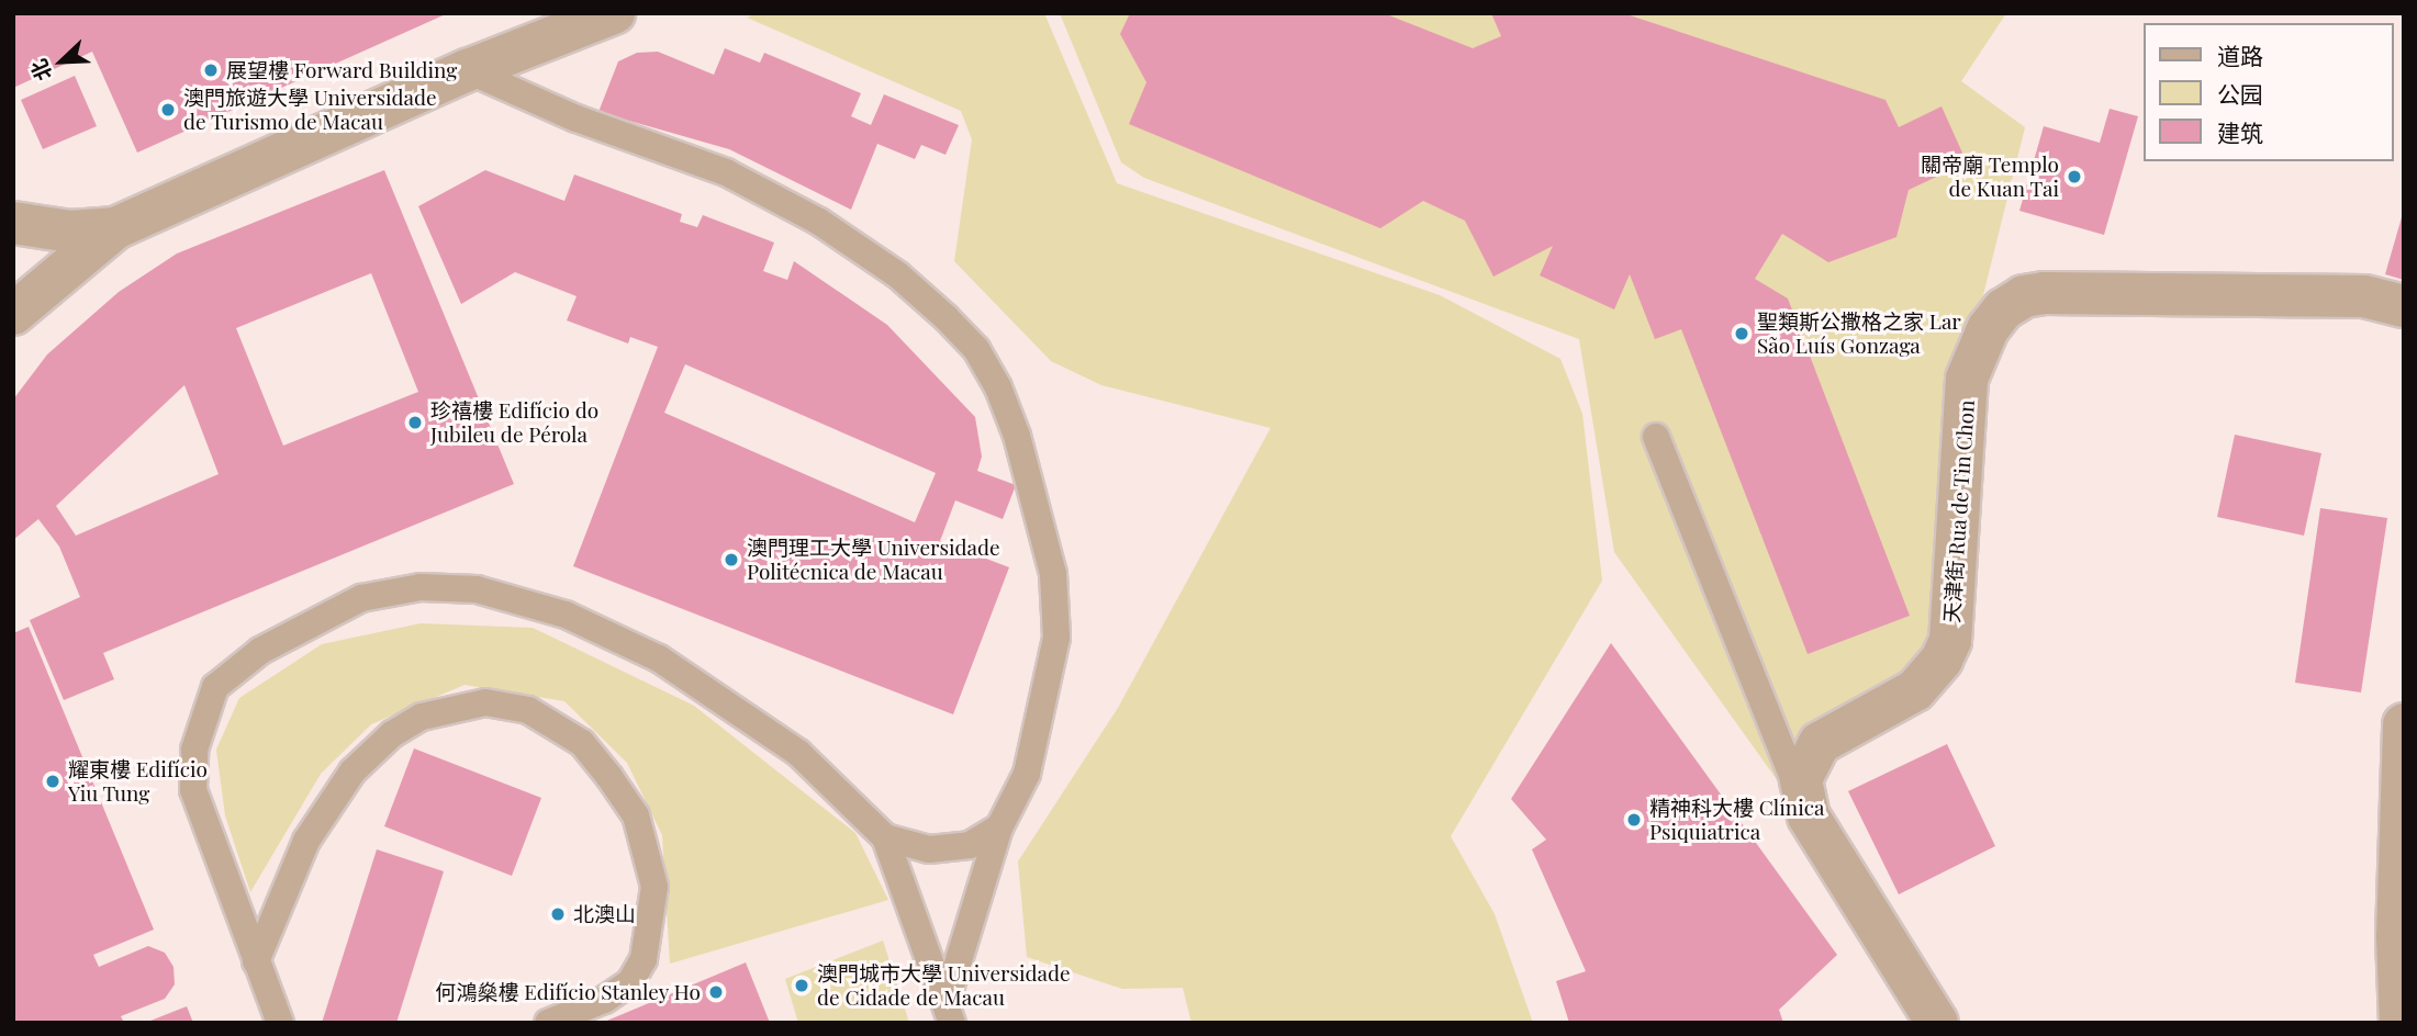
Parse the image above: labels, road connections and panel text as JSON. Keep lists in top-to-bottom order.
{
  "streets": {
    "street": ["天津街 Rua de Tin Chon"]
  },
  "places": [
    "展望樓 Forward Building",
    "澳門旅遊大學 Universidade de Turismo de Macau",
    "關帝廟 Templo de Kuan Tai",
    "聖類斯公撒格之家 Lar São Luís Gonzaga",
    "珍禧樓 Edifício do Jubileu de Pérola",
    "澳門理工大學 Universidade Politécnica de Macau",
    "耀東樓 Edifício Yiu Tung",
    "精神科大樓 Clínica Psiquiatrica",
    "北澳山",
    "澳門城市大學 Universidade de Cidade de Macau",
    "何鴻燊樓 Edifício Stanley Ho"
  ],
  "legend": ["道路", "公园", "建筑"],
  "north": "bottom left"
}
